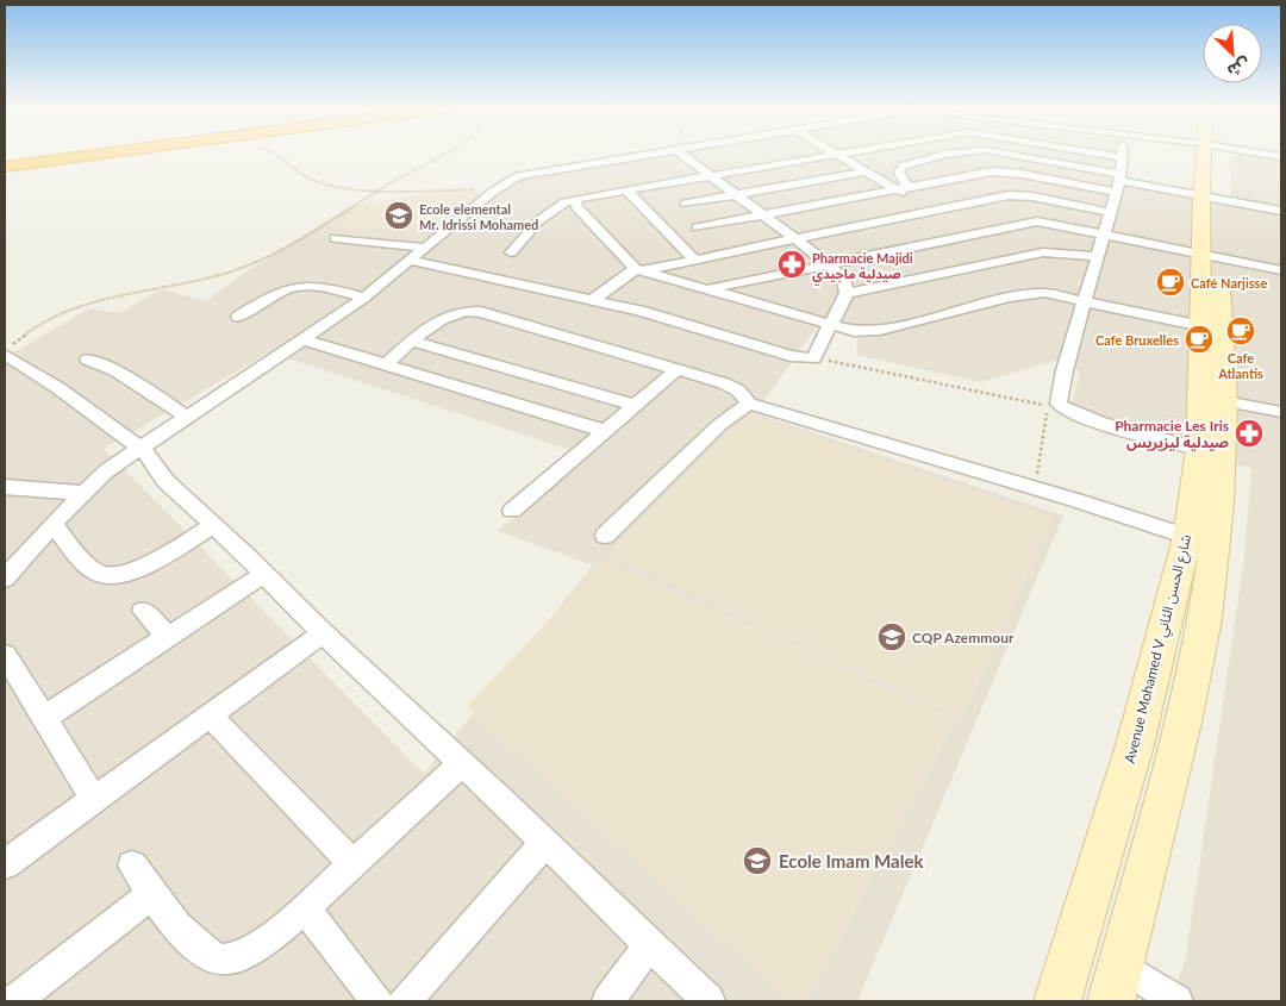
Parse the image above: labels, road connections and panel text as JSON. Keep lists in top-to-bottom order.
{
  "streets": {
    "main road": ["Avenue Mohamed V شارع الحسن الثاني"]
  },
  "places": {
    "school or university": ["Ecole elemental Mr. Idrissi Mohamed", "CQP Azemmour", "Ecole Imam Malek"],
    "pharmacy": ["Pharmacie Majidi صيدلية ماجيدي", "Pharmacie Les Iris صيدلية ليزيريس"],
    "cafe": ["Café Narjisse", "Cafe Atlantis", "Cafe Bruxelles"]
  },
  "north": "bottom right"
}
